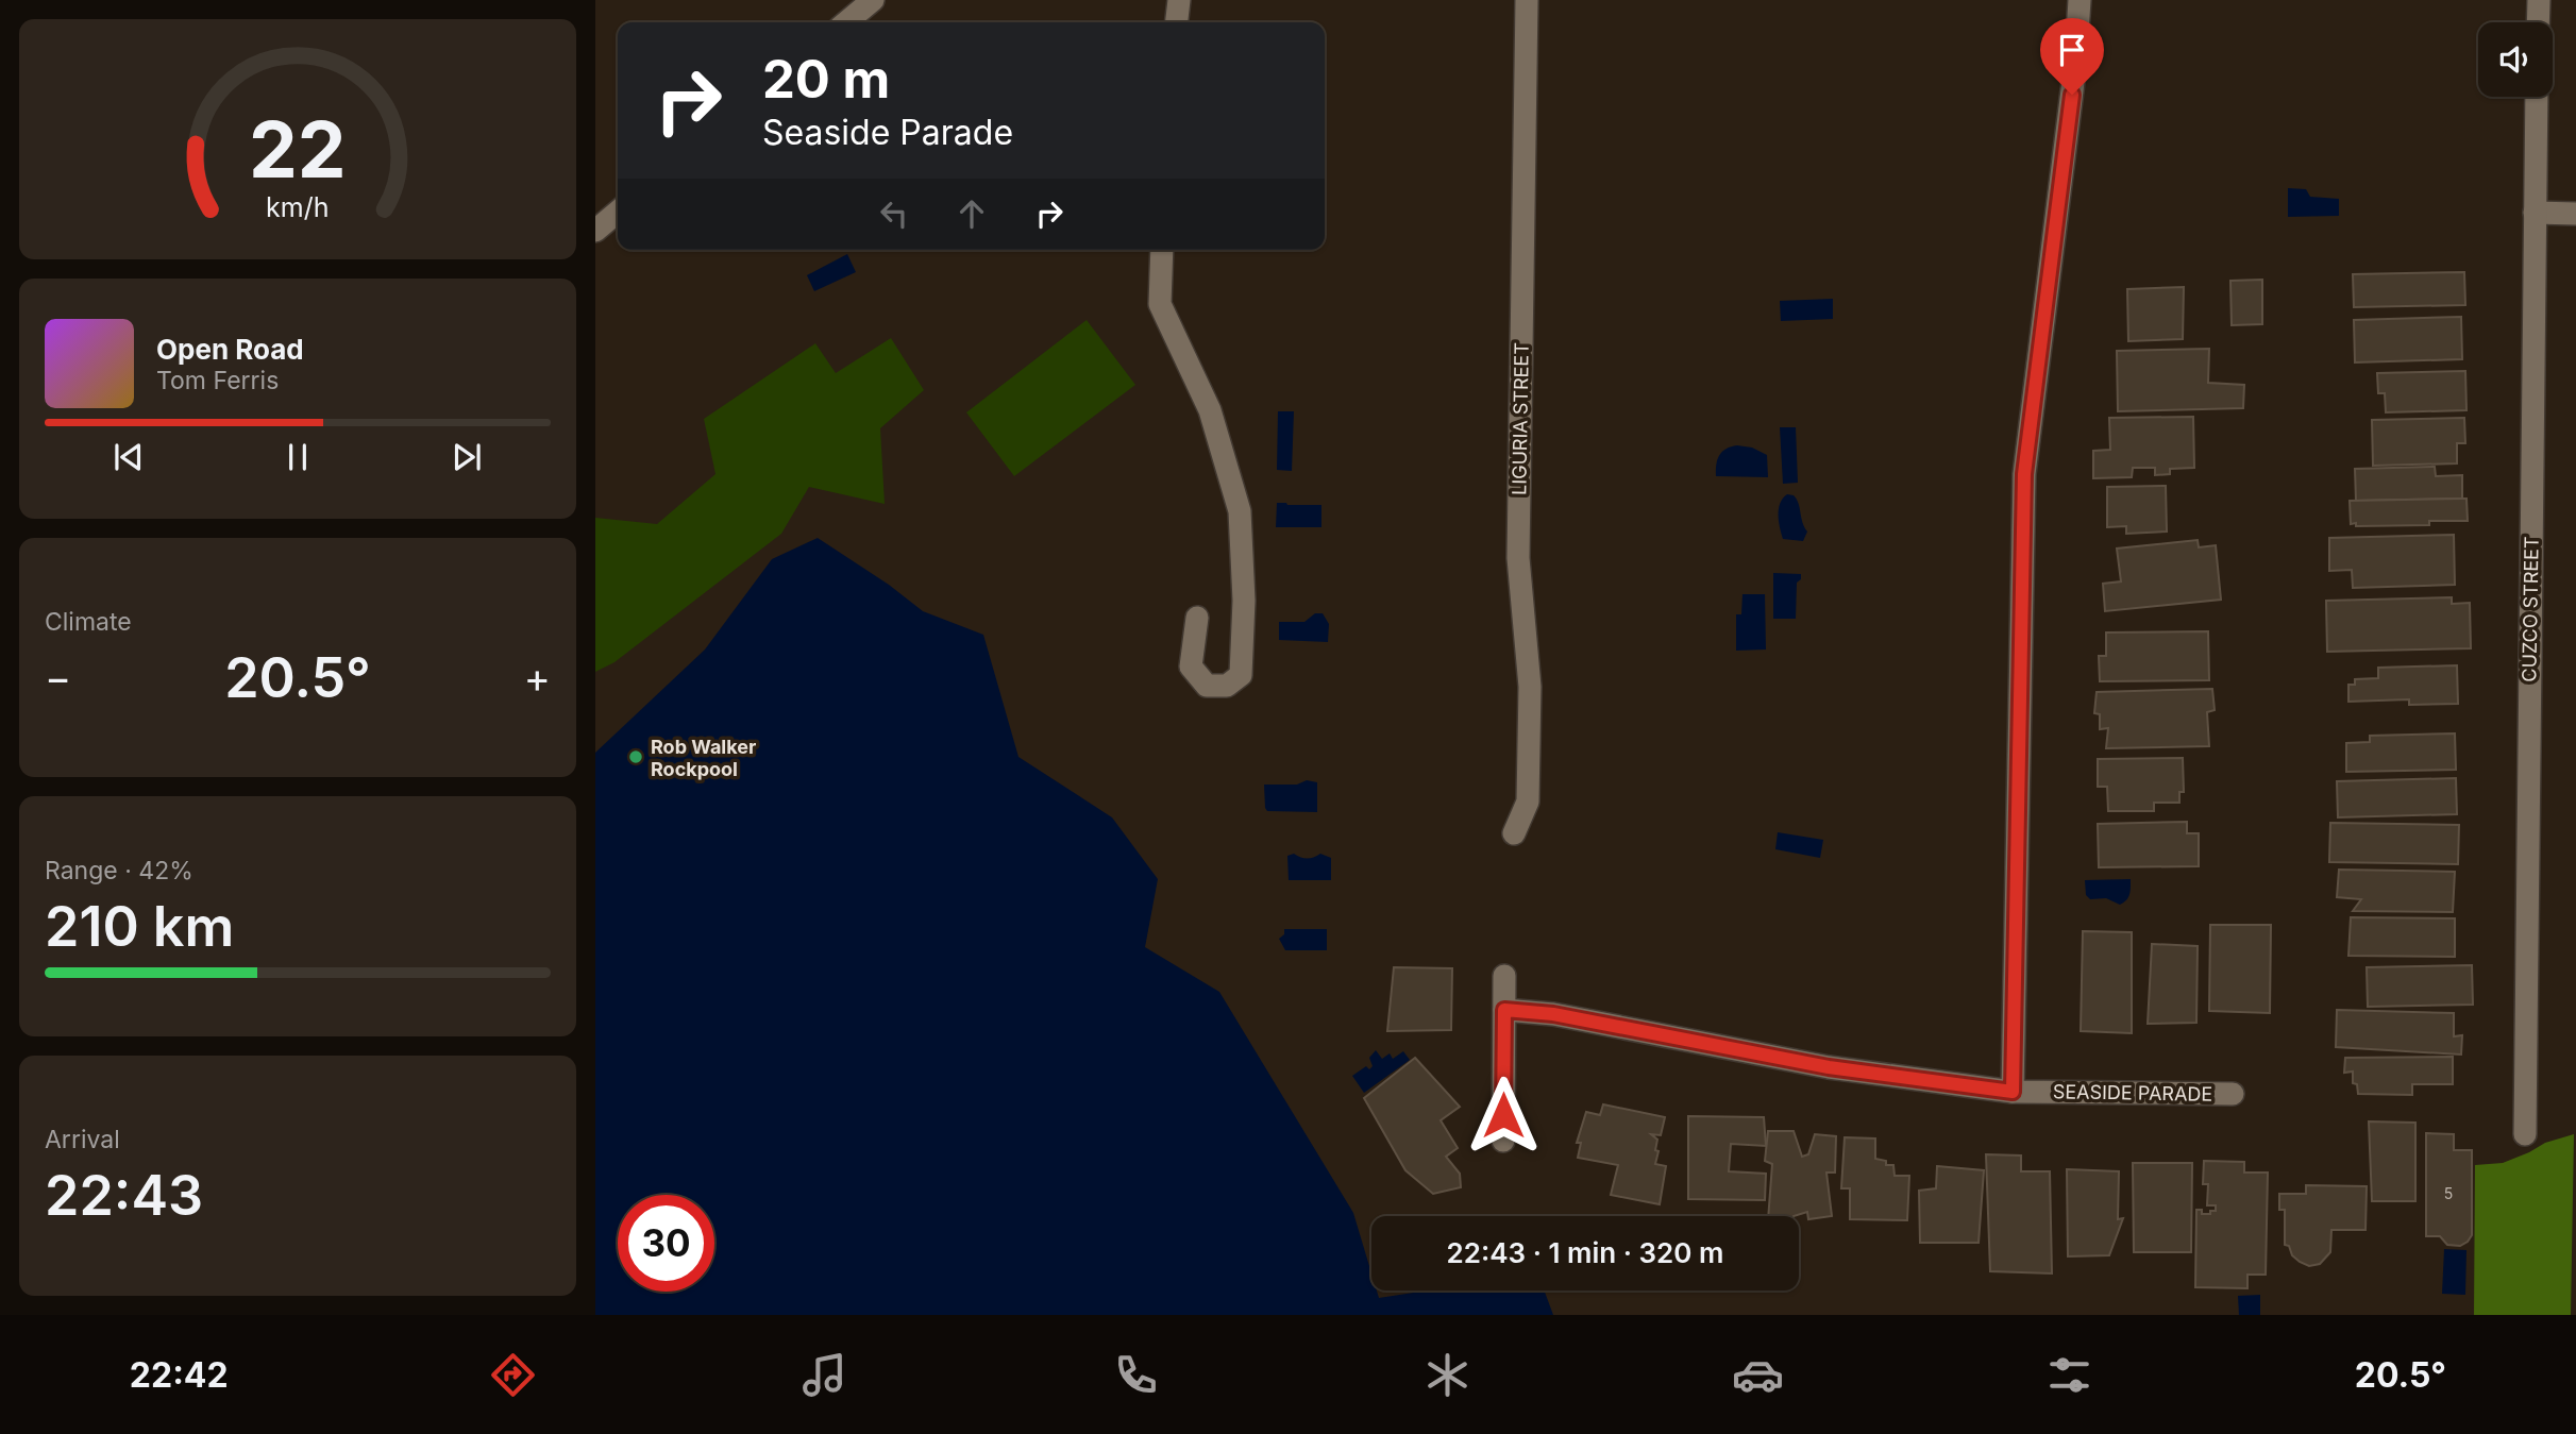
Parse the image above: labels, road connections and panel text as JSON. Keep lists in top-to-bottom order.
{
  "streets": {
    "street": ["LIGURIA STREET", "CUZCO STREET", "SEASIDE PARADE"]
  },
  "places": ["Rob Walker Rockpool"],
  "house_numbers": ["5"],
  "page": {
    "turn": ["20 m", "Seaside Parade"],
    "song": ["Open Road", "Tom Ferris"],
    "tile": [
      "Climate",
      ["Range · 42%", "210 km"],
      ["Arrival", "22:43"]
    ],
    "heat": ["−", "20.5°", "+"],
    "limit": "30",
    "trip": "22:43 · 1 min · 320 m",
    "tabs": ["22:42", "20.5°"],
    "gauge": ["22", "km/h"]
  }
}
